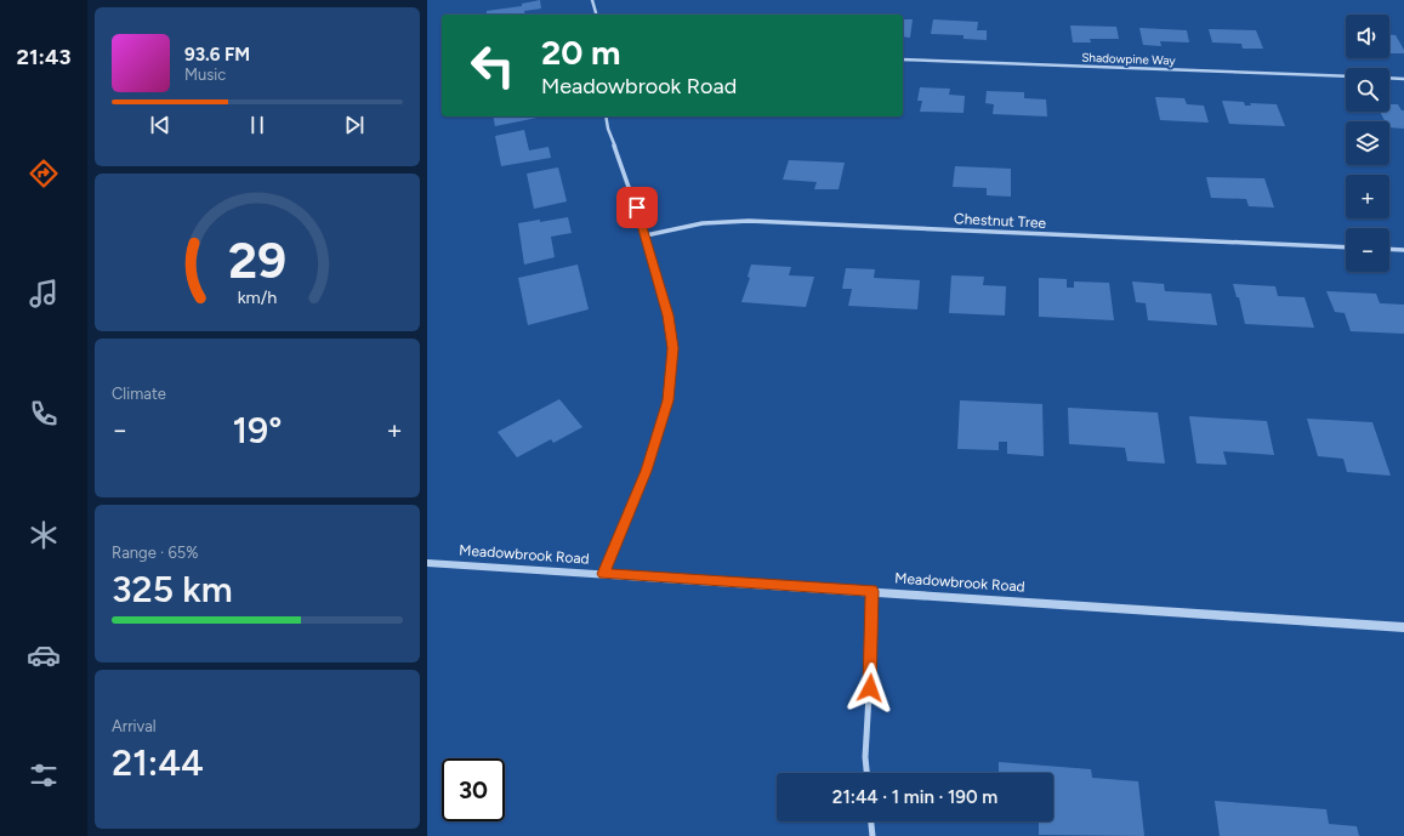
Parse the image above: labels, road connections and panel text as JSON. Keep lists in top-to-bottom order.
{
  "streets": {
    "street": ["Shadowpine Way", "Chestnut Tree", "Meadowbrook Road"]
  },
  "page": {
    "tabs": "21:43",
    "map_buttons": ["+", "−"],
    "turn": ["20 m", "Meadowbrook Road"],
    "song": ["93.6 FM", "Music"],
    "tile": [
      "Climate",
      ["Range · 65%", "325 km"],
      ["Arrival", "21:44"]
    ],
    "heat": ["−", "19°", "+"],
    "limit": "30",
    "trip": "21:44 · 1 min · 190 m",
    "gauge": ["29", "km/h"]
  }
}
